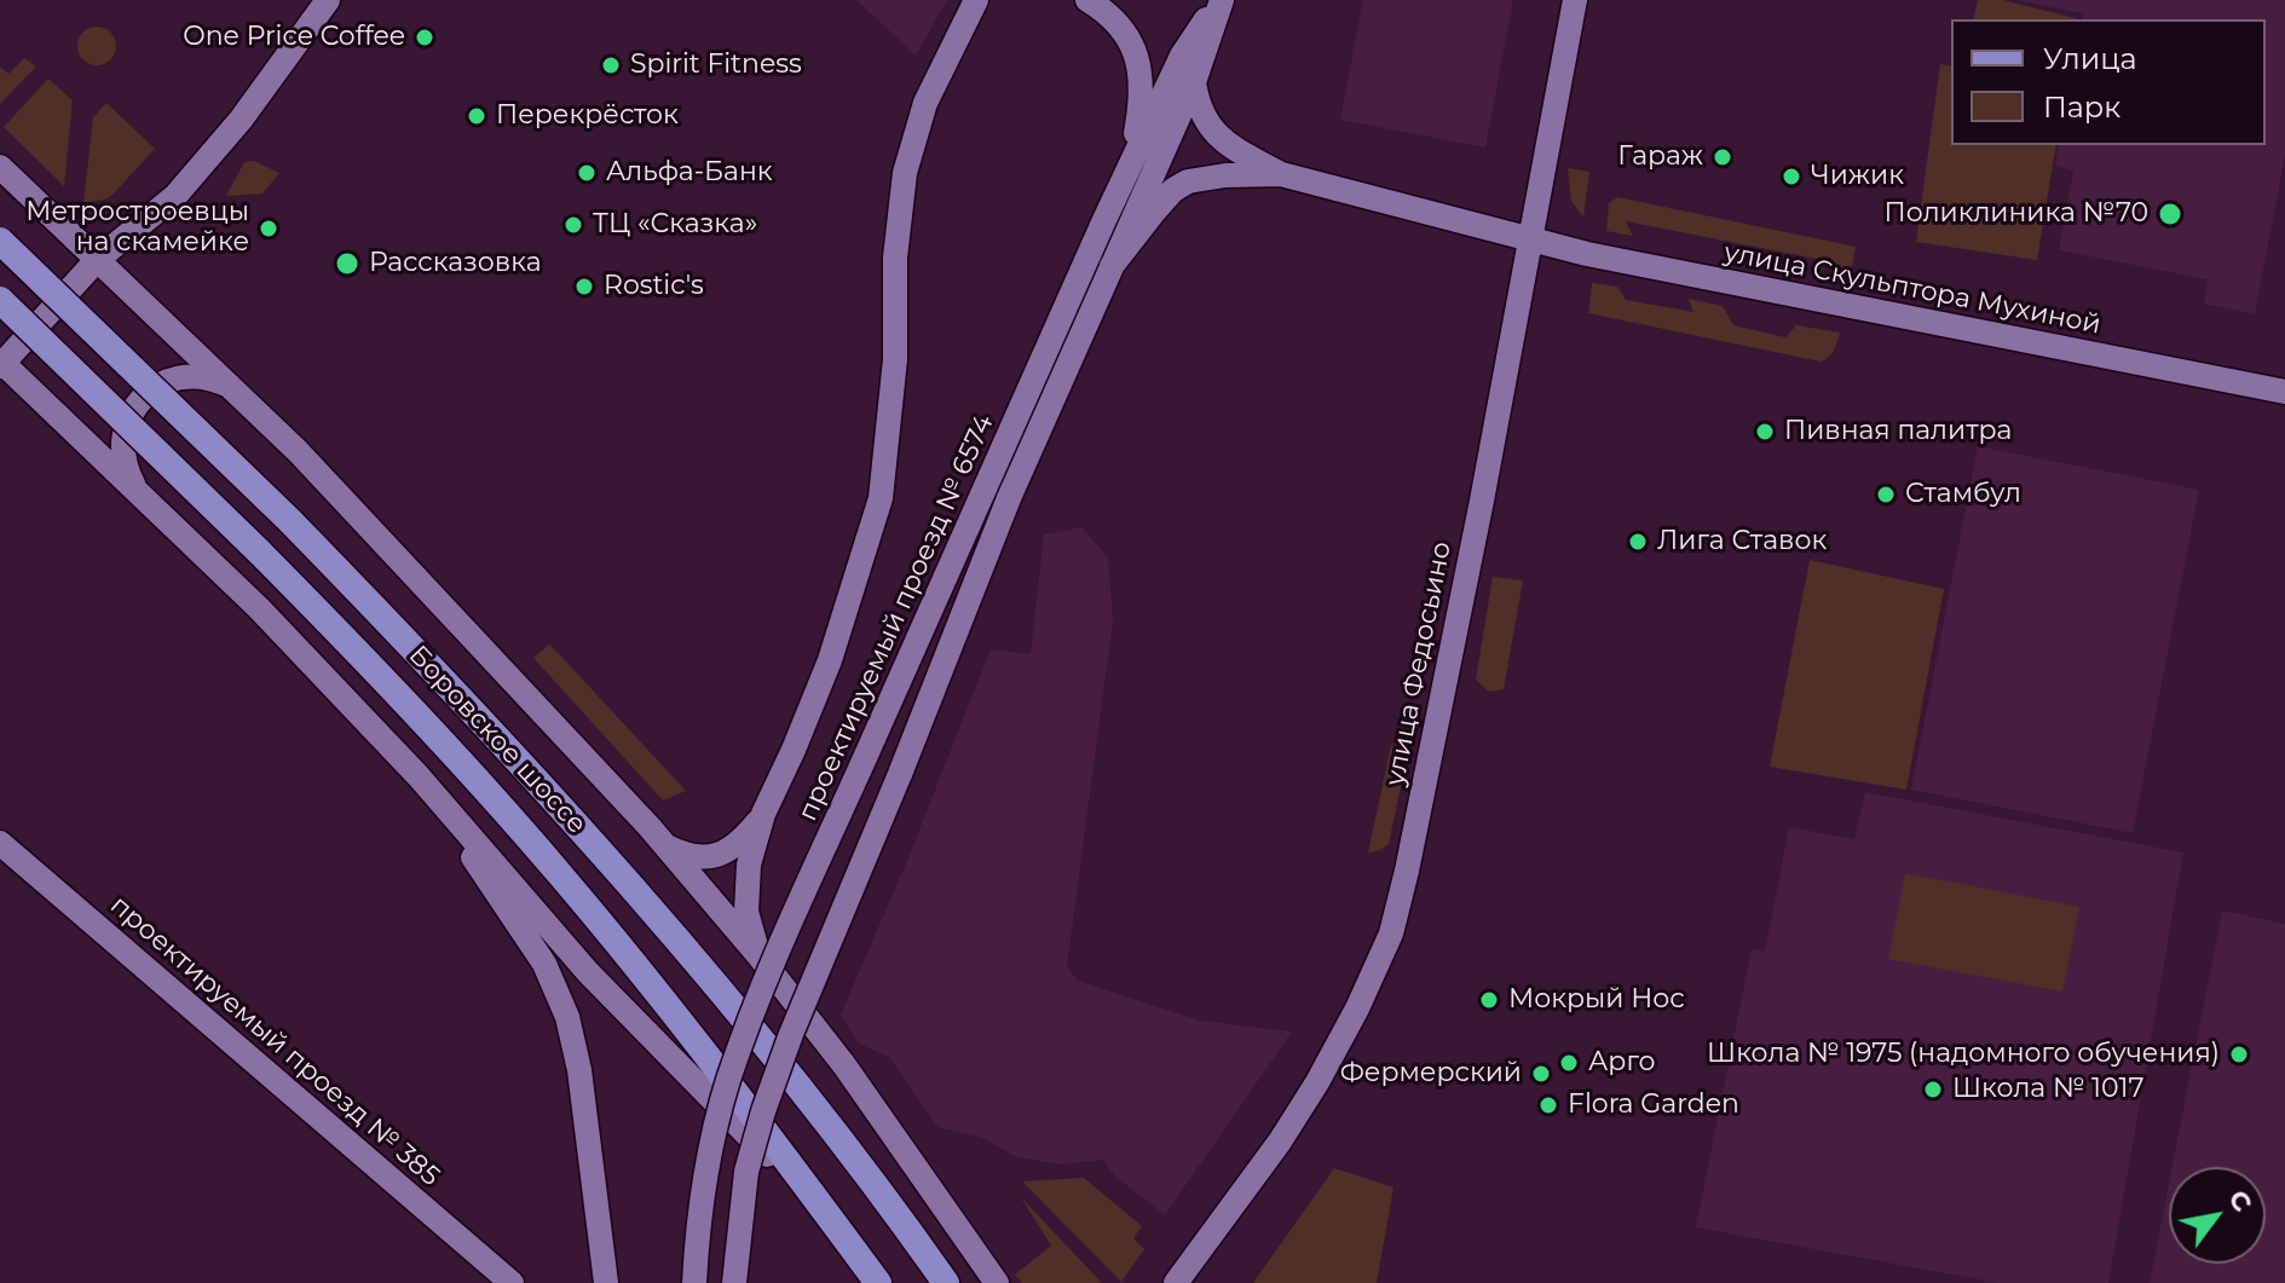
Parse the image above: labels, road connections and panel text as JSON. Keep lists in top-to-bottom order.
{
  "streets": {
    "main road": [
      "улица Скульптора Мухиной",
      "проектируемый проезд № 6574",
      "улица Федосьино",
      "Боровское шоссе",
      "проектируемый проезд № 385"
    ]
  },
  "crossings": [
    ["улица Скульптора Мухиной", "улица Федосьино"]
  ],
  "places": [
    "One Price Coffee",
    "Spirit Fitness",
    "Перекрёсток",
    "Гараж",
    "Альфа-Банк",
    "Чижик",
    "Поликлиника №70",
    "ТЦ «Сказка»",
    "Метростроевцы на скамейке",
    "Рассказовка",
    "Rostic's",
    "Пивная палитра",
    "Стамбул",
    "Лига Ставок",
    "Мокрый Нос",
    "Школа № 1975 (надомного обучения)",
    "Арго",
    "Фермерский",
    "Школа № 1017",
    "Flora Garden"
  ],
  "legend": ["Улица", "Парк"],
  "north": "top right"
}
